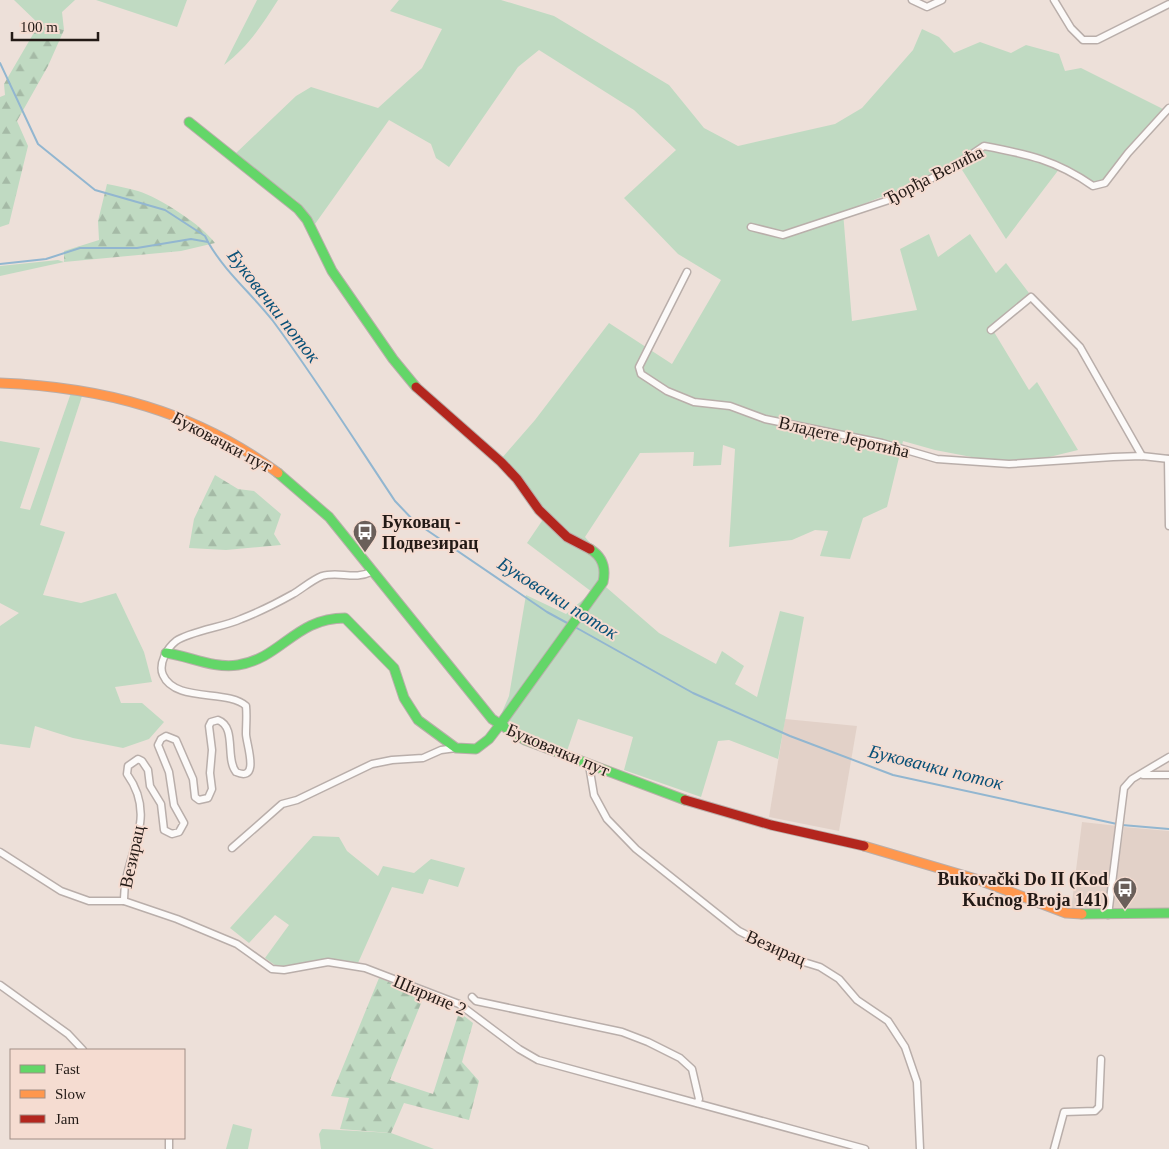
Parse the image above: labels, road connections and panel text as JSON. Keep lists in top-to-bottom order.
{
  "streets": {
    "street": [
      "Ђорђа Велића",
      "Владете Јеротића",
      "Буковачки пут",
      "Везирац",
      "Ширине 2"
    ]
  },
  "crossings": [
    ["Буковачки пут", "Везирац"],
    ["Везирац", "Ширине 2"]
  ],
  "water": ["Буковачки поток"],
  "places": {
    "bus stop": ["Буковац - Подвезирац", "Bukovački Do II (Kod Kućnog Broja 141)"]
  },
  "legend": ["Fast", "Slow", "Jam"],
  "scale_bar": "100 m"
}
